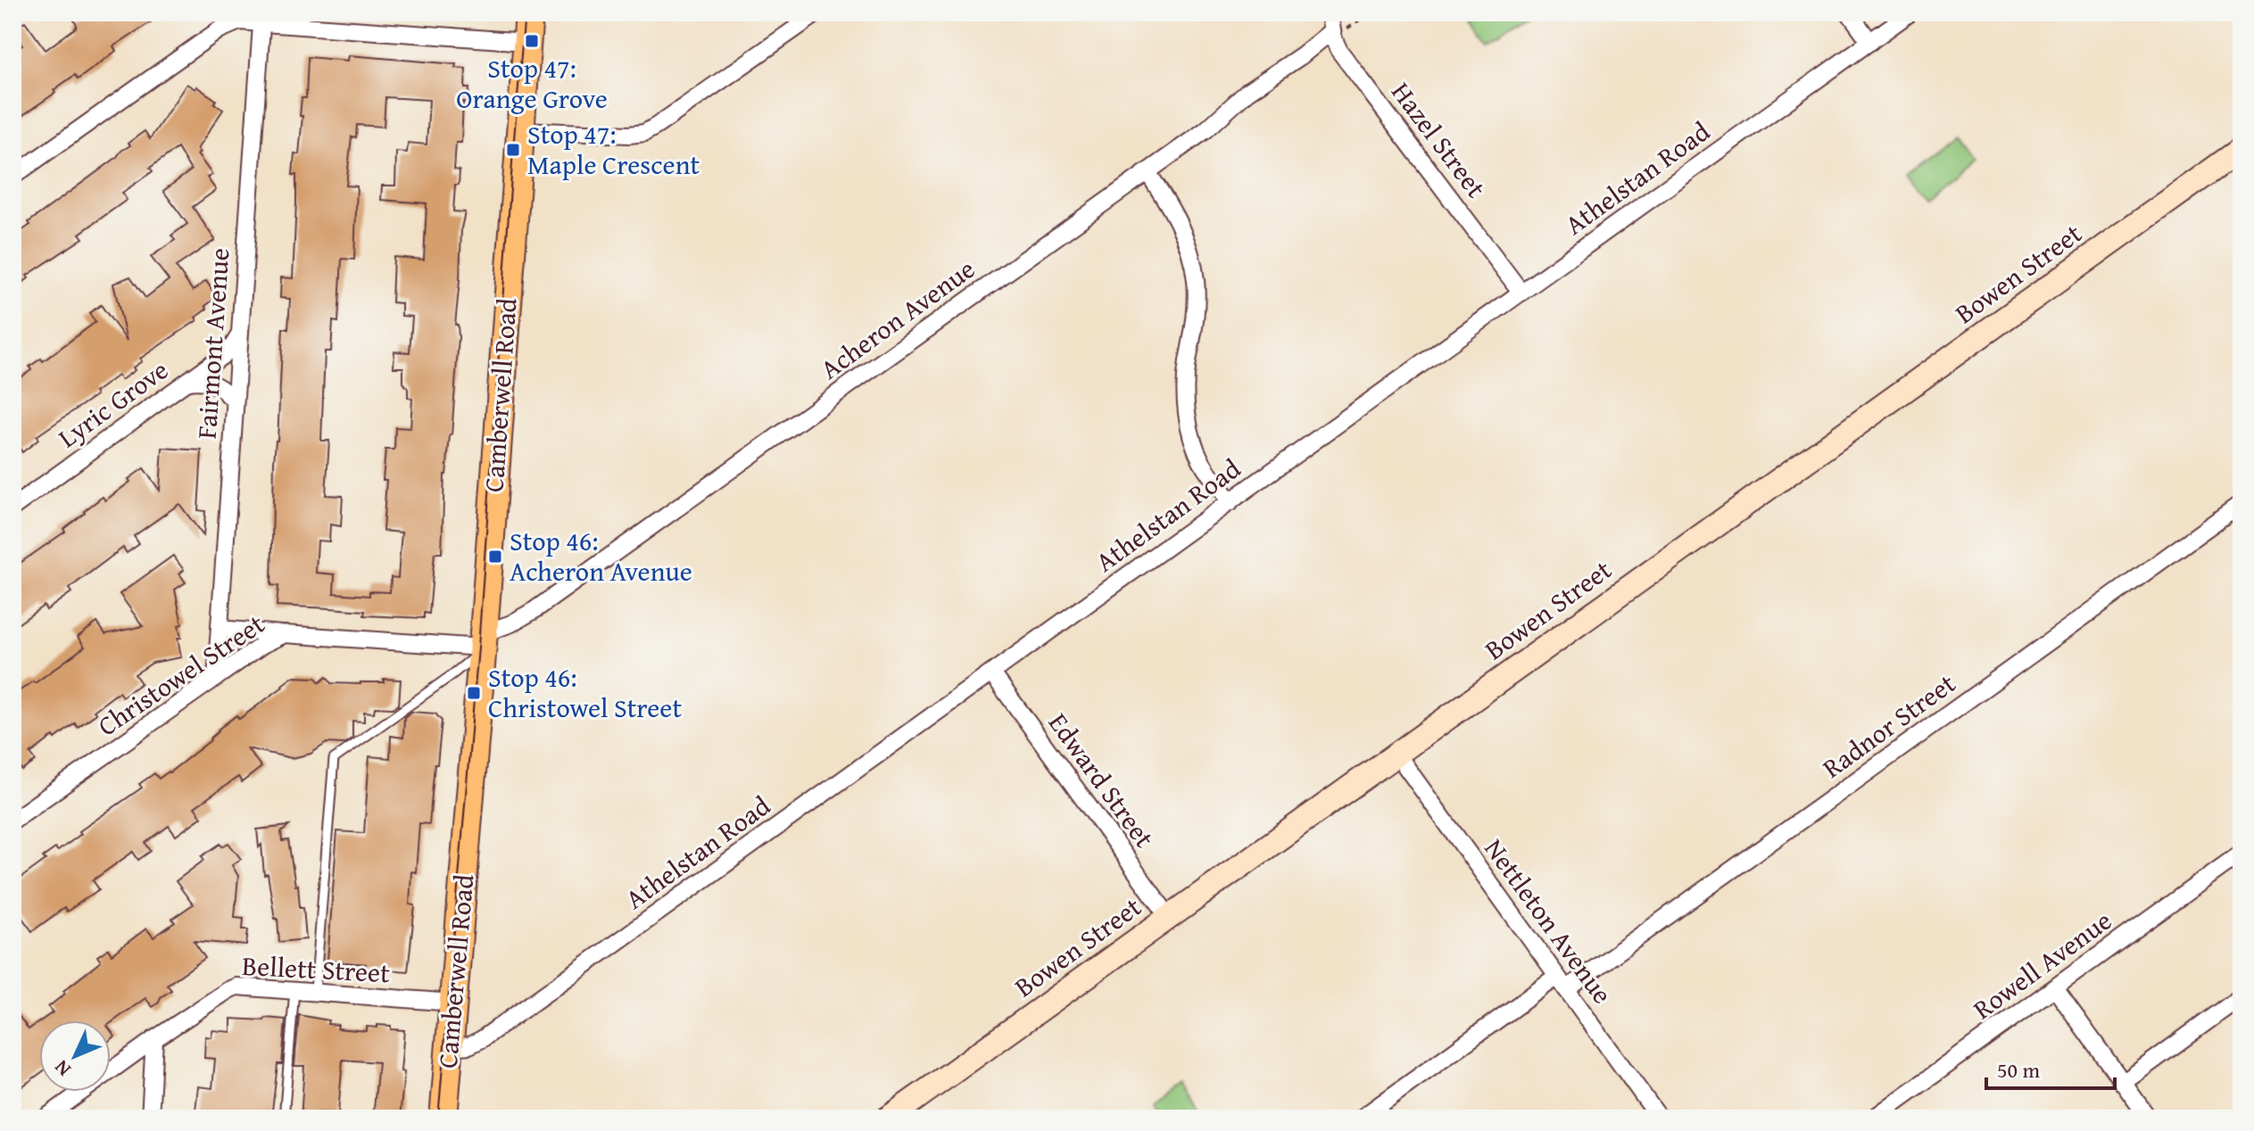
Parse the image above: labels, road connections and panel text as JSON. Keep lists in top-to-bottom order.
{
  "streets": {
    "main road": ["Camberwell Road"],
    "street": [
      "Hazel Street",
      "Athelstan Road",
      "Bowen Street",
      "Acheron Avenue",
      "Fairmont Avenue",
      "Lyric Grove",
      "Christowel Street",
      "Radnor Street",
      "Edward Street",
      "Nettleton Avenue",
      "Rowell Avenue",
      "Bellett Street"
    ]
  },
  "crossings": [
    ["Hazel Street", "Athelstan Road"],
    ["Hazel Street", "Acheron Avenue"],
    ["Athelstan Road", "Camberwell Road"],
    ["Athelstan Road", "Edward Street"],
    ["Bowen Street", "Edward Street"],
    ["Bowen Street", "Nettleton Avenue"],
    ["Acheron Avenue", "Camberwell Road"],
    ["Acheron Avenue", "Christowel Street"],
    ["Fairmont Avenue", "Lyric Grove"],
    ["Fairmont Avenue", "Christowel Street"],
    ["Camberwell Road", "Christowel Street"],
    ["Camberwell Road", "Bellett Street"],
    ["Radnor Street", "Nettleton Avenue"]
  ],
  "places": {
    "transit": [
      "Stop 47: Orange Grove",
      "Stop 47: Maple Crescent",
      "Stop 46: Acheron Avenue",
      "Stop 46: Christowel Street"
    ]
  },
  "scale_bar": "50 m",
  "north": "bottom left"
}
